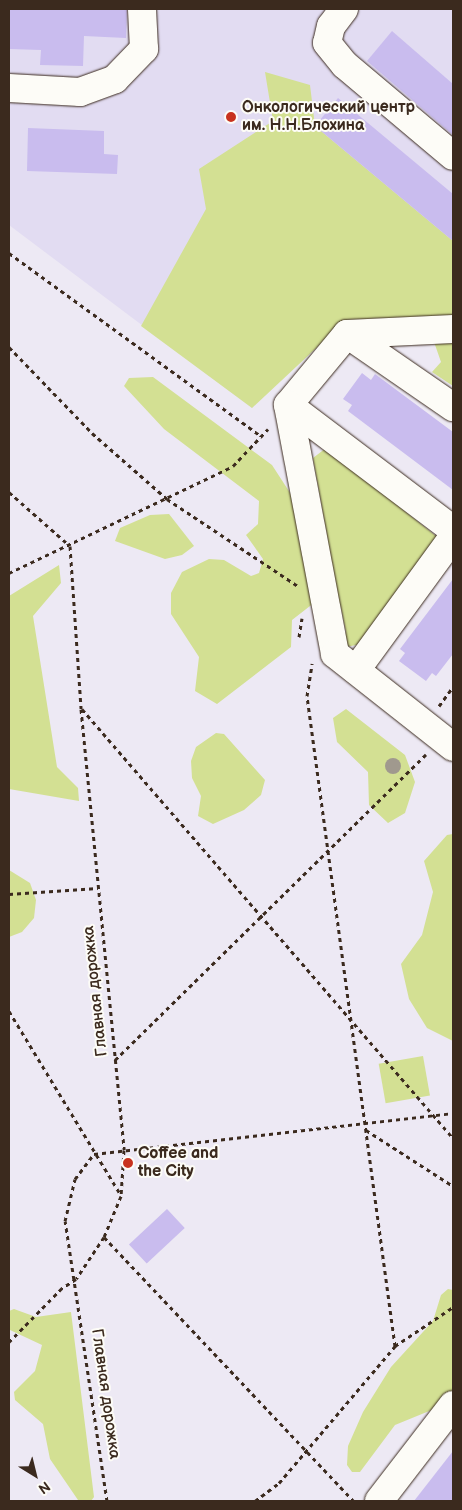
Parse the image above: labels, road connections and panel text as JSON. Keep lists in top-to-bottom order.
{
  "streets": {
    "path": ["Главная дорожка"]
  },
  "places": ["Онкологический центр им. Н.Н.Блохина", "Coffee and the City"],
  "north": "bottom right"
}
